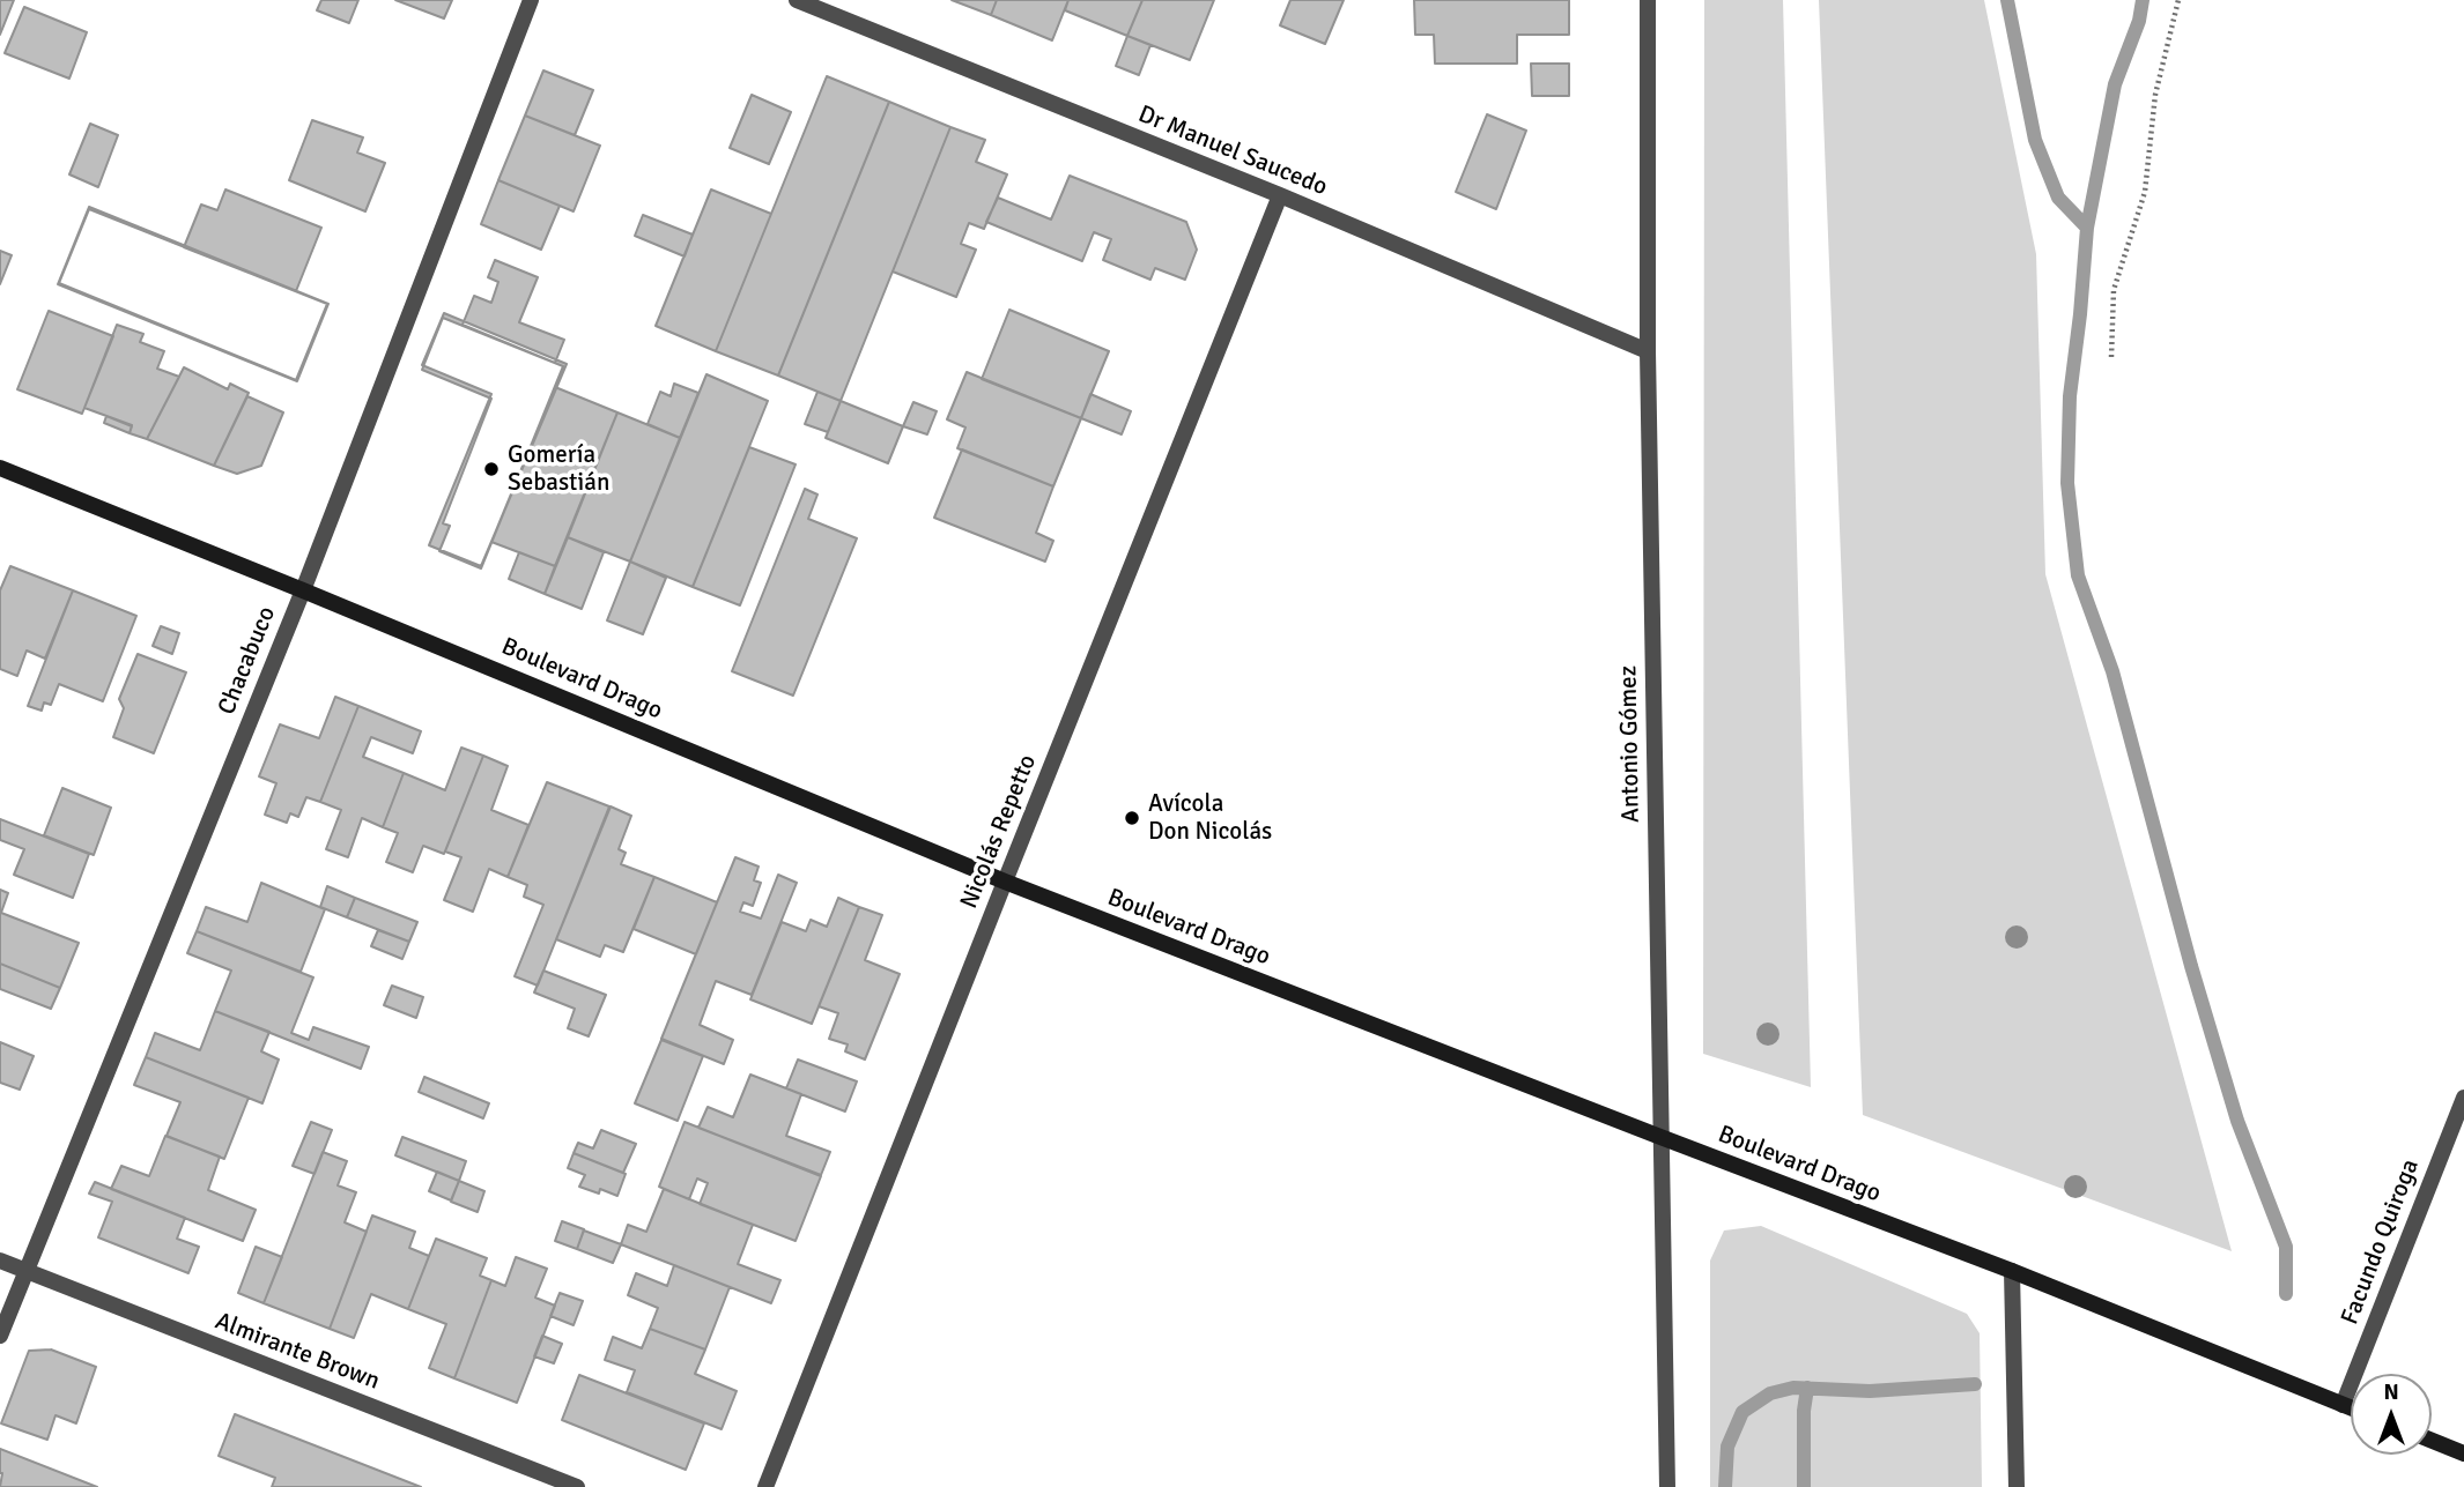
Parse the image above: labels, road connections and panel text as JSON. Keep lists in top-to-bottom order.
{
  "streets": {
    "main road": ["Boulevard Drago"],
    "street": [
      "Dr Manuel Saucedo",
      "Chacabuco",
      "Antonio Gómez",
      "Nicolás Repetto",
      "Facundo Quiroga",
      "Almirante Brown"
    ]
  },
  "crossings": [
    ["Dr Manuel Saucedo", "Antonio Gómez"],
    ["Dr Manuel Saucedo", "Nicolás Repetto"],
    ["Chacabuco", "Boulevard Drago"],
    ["Chacabuco", "Almirante Brown"],
    ["Boulevard Drago", "Antonio Gómez"],
    ["Boulevard Drago", "Nicolás Repetto"],
    ["Boulevard Drago", "Facundo Quiroga"]
  ],
  "places": ["Gomería Sebastián", "Avícola Don Nicolás"],
  "north": "top"
}
